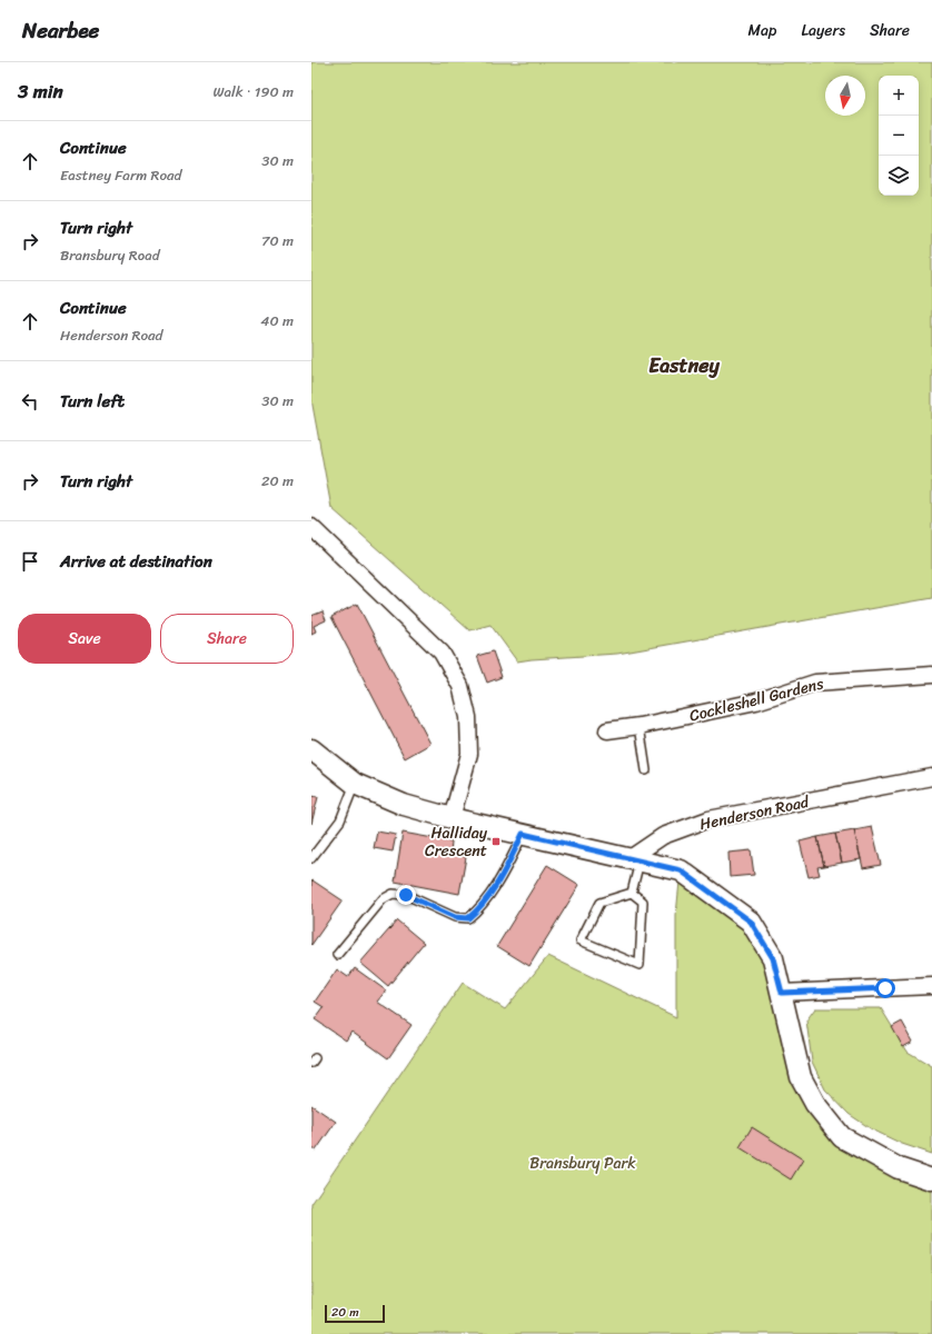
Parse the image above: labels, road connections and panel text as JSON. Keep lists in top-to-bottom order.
{
  "streets": {
    "street": ["Cockleshell Gardens", "Henderson Road"]
  },
  "districts": ["Eastney"],
  "parks": ["Bransbury Park"],
  "places": {
    "transit": ["Halliday Crescent"]
  },
  "scale_bar": "20 m",
  "north": "bottom",
  "page": {
    "header": "Nearbee",
    "nav": ["Map", "Layers", "Share"],
    "heading": ["3 min", "Walk · 190 m"],
    "map_buttons": ["+", "−"],
    "list": [
      ["Continue", "Eastney Farm Road", "30 m"],
      ["Turn right", "Bransbury Road", "70 m"],
      ["Continue", "Henderson Road", "40 m"],
      ["Turn left", "30 m"],
      ["Turn right", "20 m"],
      "Arrive at destination"
    ],
    "buttons": ["Save", "Share"],
    "scale": "20 m"
  }
}
